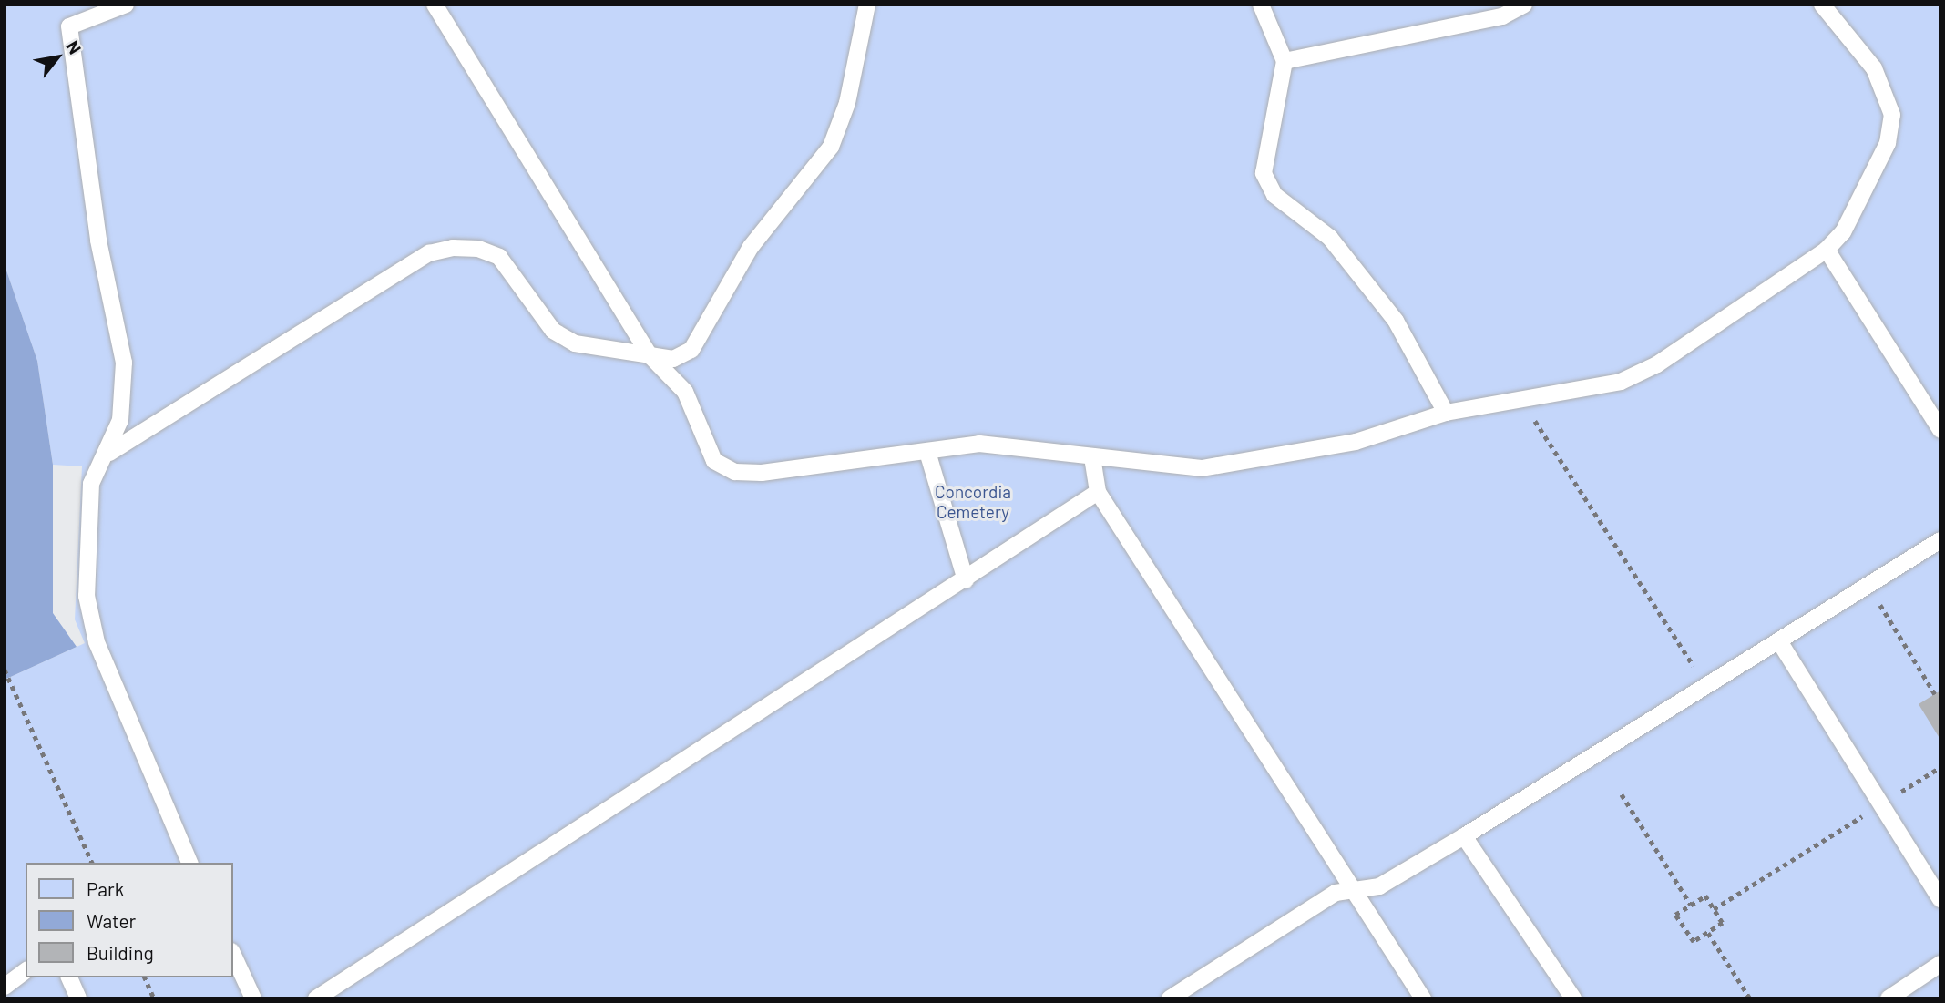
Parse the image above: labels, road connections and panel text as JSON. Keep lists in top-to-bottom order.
{
  "parks": ["Concordia Cemetery"],
  "legend": ["Park", "Water", "Building"],
  "north": "top right"
}
